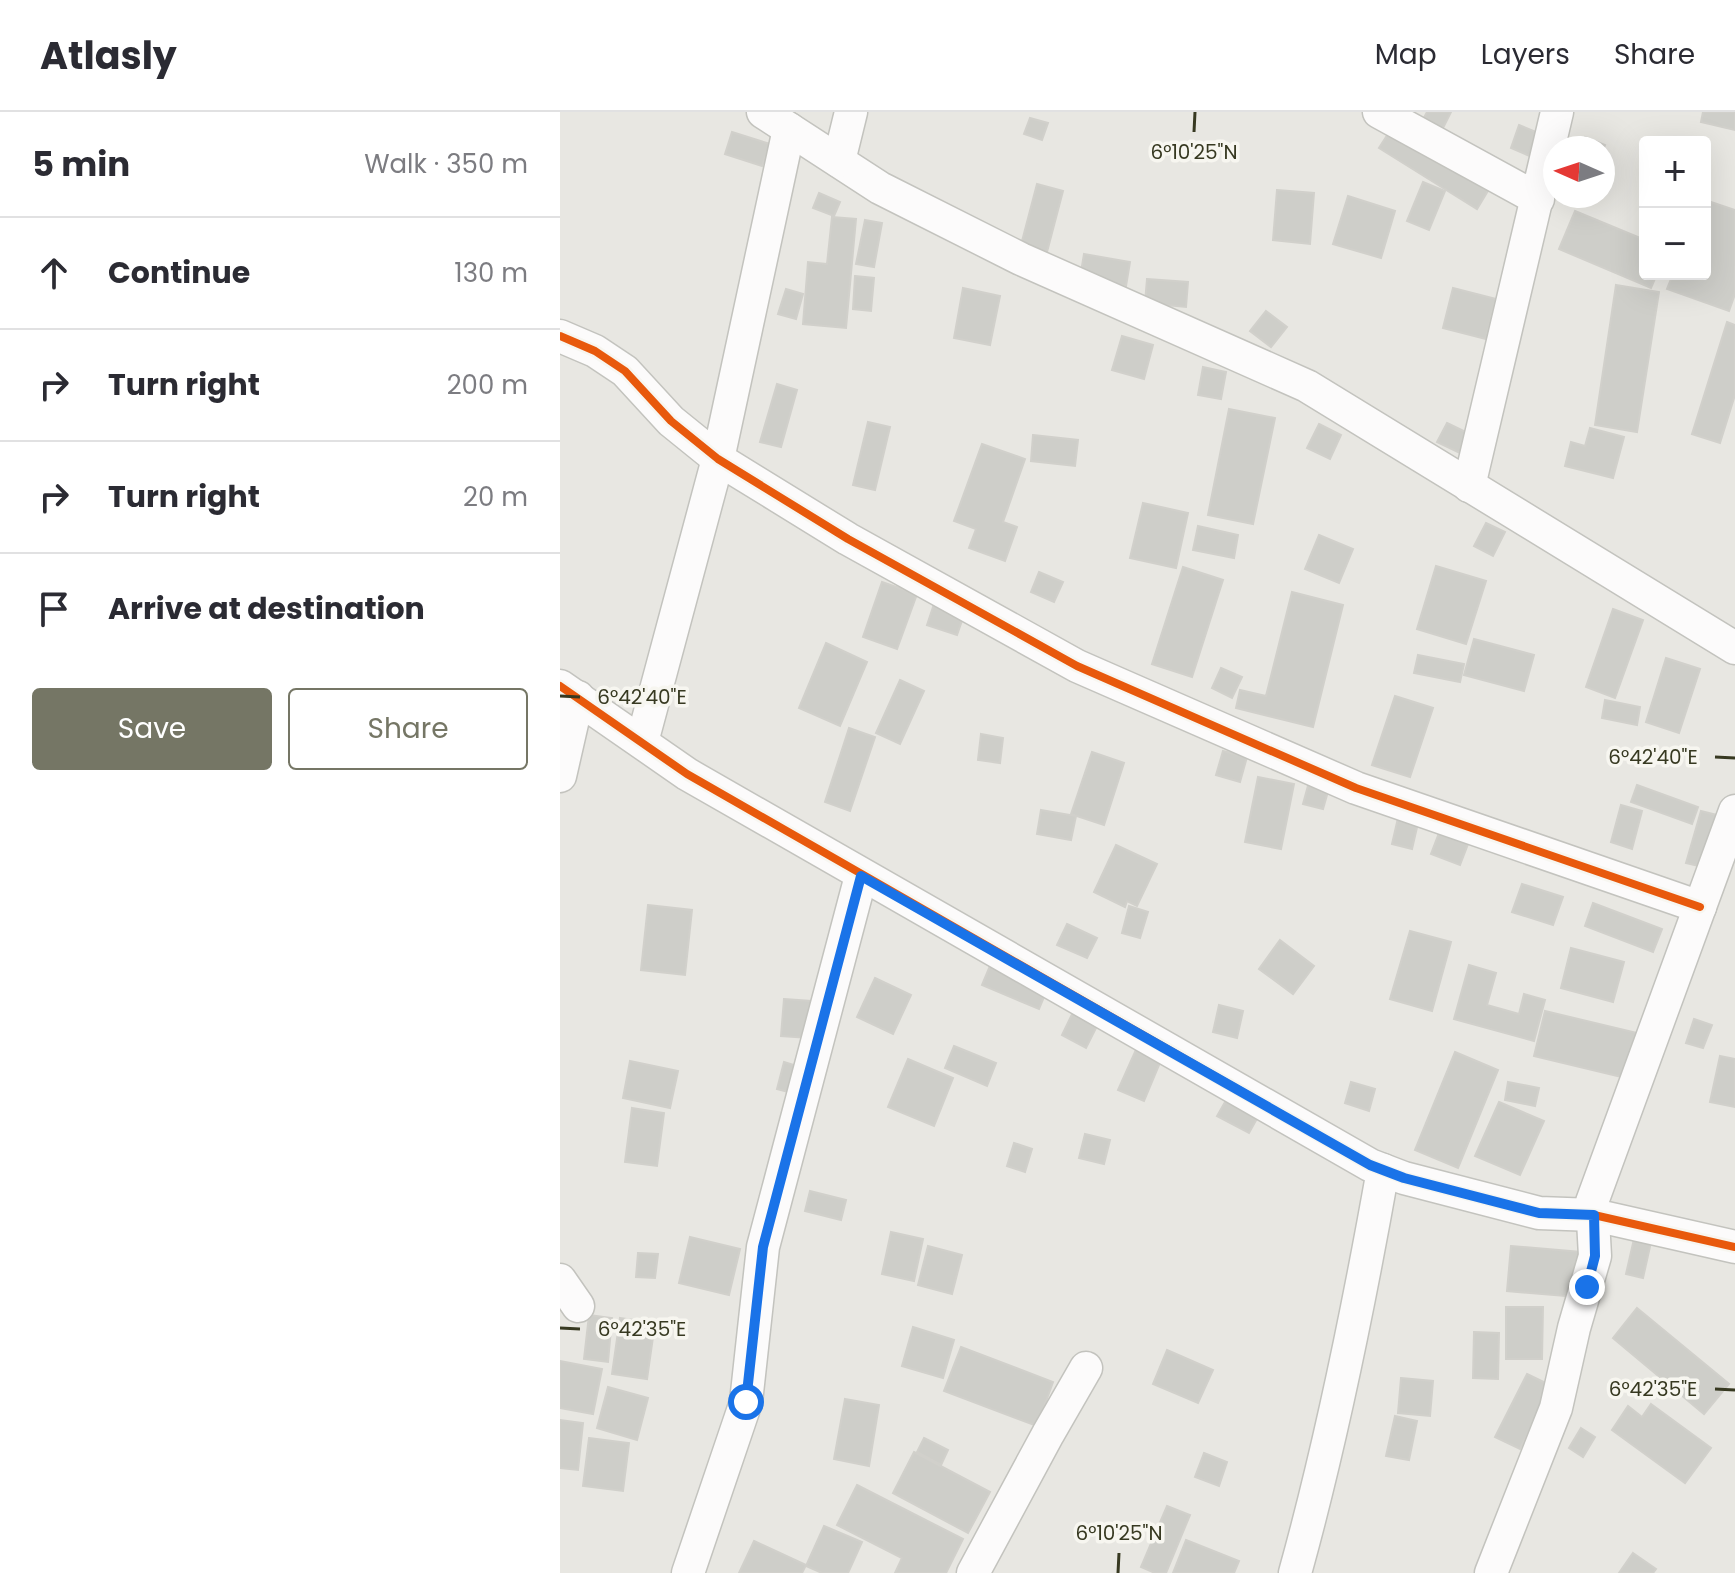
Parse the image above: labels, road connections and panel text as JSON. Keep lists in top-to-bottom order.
{
  "north": "left",
  "page": {
    "header": "Atlasly",
    "nav": ["Map", "Layers", "Share"],
    "heading": ["5 min", "Walk · 350 m"],
    "map_buttons": ["+", "−"],
    "list": [
      ["Continue", "130 m"],
      ["Turn right", "200 m"],
      ["Turn right", "20 m"],
      "Arrive at destination"
    ],
    "buttons": ["Save", "Share"]
  },
  "coordinates": ["6°10'25\"N", "6°42'40\"E", "6°42'35\"E"]
}
